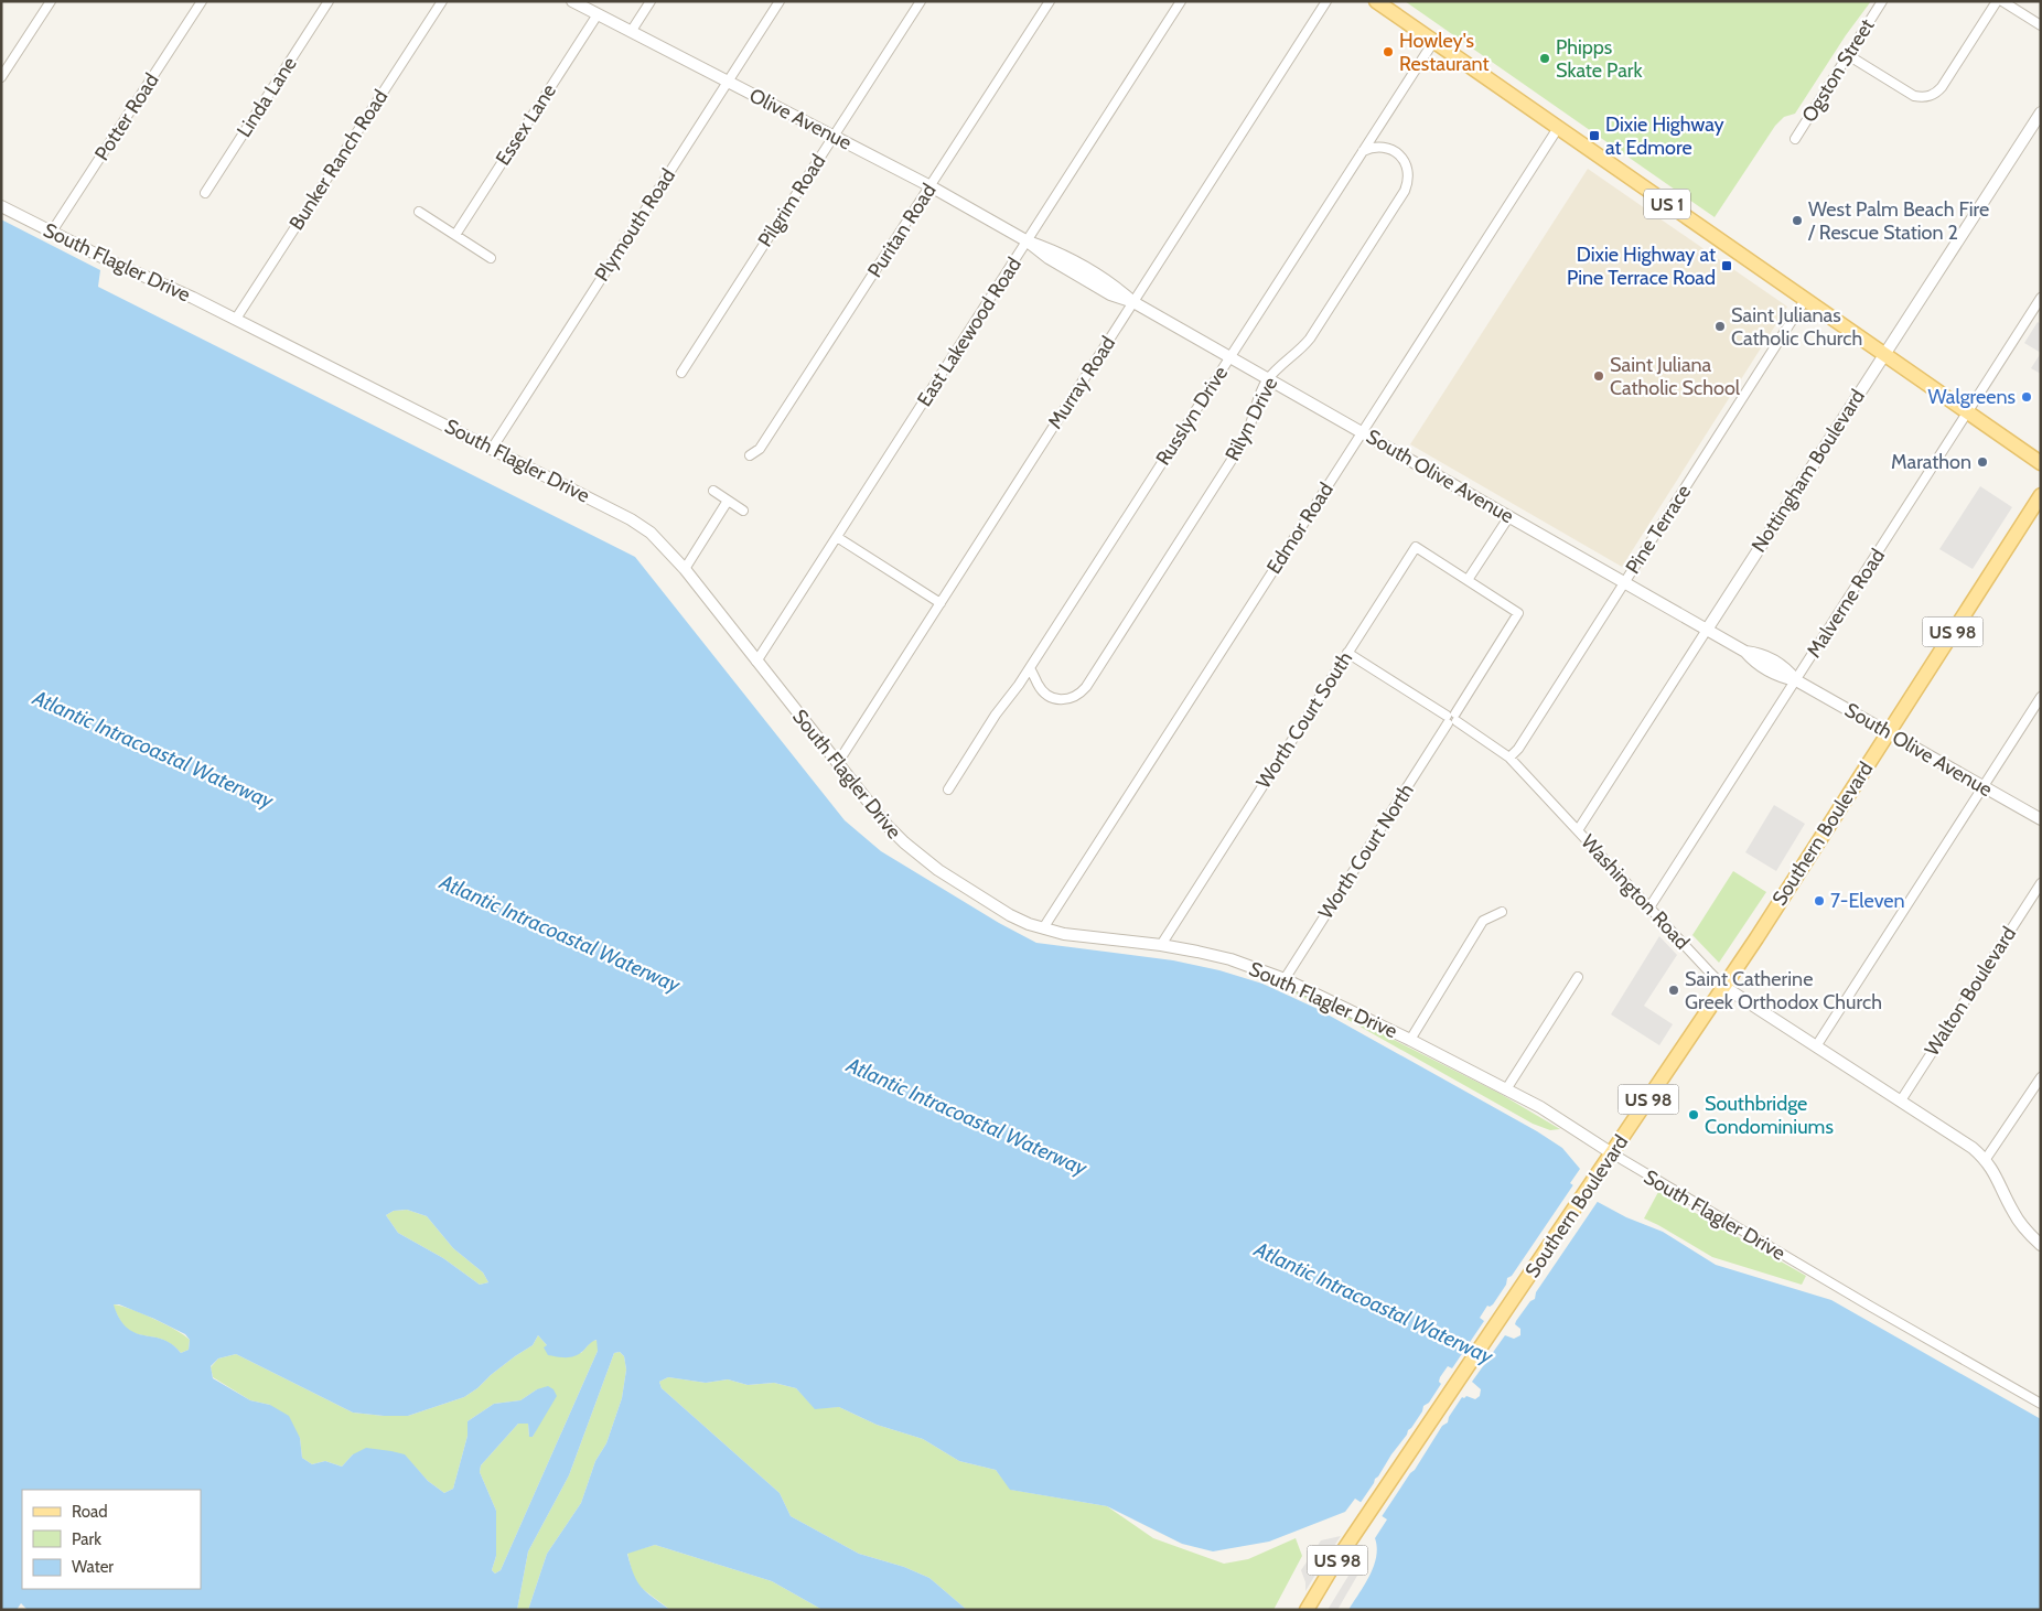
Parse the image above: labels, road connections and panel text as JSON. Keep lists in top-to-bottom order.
{
  "streets": {
    "main road": ["US 1", "US 98", "Southern Boulevard"],
    "street": [
      "Ogston Street",
      "Linda Lane",
      "Potter Road",
      "Olive Avenue",
      "Essex Lane",
      "Bunker Ranch Road",
      "Pilgrim Road",
      "Plymouth Road",
      "Puritan Road",
      "South Flagler Drive",
      "East Lakewood Road",
      "Murray Road",
      "Russlyn Drive",
      "Rilyn Drive",
      "Nottingham Boulevard",
      "South Olive Avenue",
      "Edmor Road",
      "Pine Terrace",
      "Malverne Road",
      "Worth Court South",
      "Worth Court North",
      "Washington Road",
      "Walton Boulevard"
    ]
  },
  "crossings": [
    ["Potter Road", "South Flagler Drive"],
    ["Olive Avenue", "Essex Lane"],
    ["Olive Avenue", "Pilgrim Road"],
    ["Olive Avenue", "Plymouth Road"],
    ["Olive Avenue", "Puritan Road"],
    ["Olive Avenue", "East Lakewood Road"],
    ["Olive Avenue", "Murray Road"],
    ["Olive Avenue", "South Olive Avenue"],
    ["Bunker Ranch Road", "South Flagler Drive"],
    ["US 1", "Russlyn Drive"],
    ["US 1", "Nottingham Boulevard"],
    ["US 1", "Edmor Road"],
    ["US 1", "Pine Terrace"],
    ["US 1", "Malverne Road"],
    ["Plymouth Road", "South Flagler Drive"],
    ["South Flagler Drive", "East Lakewood Road"],
    ["South Flagler Drive", "Murray Road"],
    ["South Flagler Drive", "Edmor Road"],
    ["South Flagler Drive", "Worth Court South"],
    ["South Flagler Drive", "Southern Boulevard"],
    ["South Flagler Drive", "Worth Court North"],
    ["Murray Road", "South Olive Avenue"],
    ["Russlyn Drive", "Rilyn Drive"],
    ["Russlyn Drive", "South Olive Avenue"],
    ["Rilyn Drive", "South Olive Avenue"],
    ["Nottingham Boulevard", "South Olive Avenue"],
    ["Nottingham Boulevard", "Washington Road"],
    ["South Olive Avenue", "Edmor Road"],
    ["South Olive Avenue", "Pine Terrace"],
    ["South Olive Avenue", "Malverne Road"],
    ["South Olive Avenue", "Southern Boulevard"],
    ["Pine Terrace", "Washington Road"],
    ["Malverne Road", "Washington Road"],
    ["Worth Court South", "Worth Court North"],
    ["Worth Court South", "Washington Road"],
    ["Southern Boulevard", "Washington Road"],
    ["Worth Court North", "Washington Road"],
    ["Washington Road", "Walton Boulevard"]
  ],
  "water": ["Atlantic Intracoastal Waterway"],
  "places": {
    "other": [
      "Howley's Restaurant",
      "Phipps Skate Park",
      "West Palm Beach Fire / Rescue Station 2",
      "Saint Julianas Catholic Church",
      "Saint Juliana Catholic School",
      "Walgreens",
      "Marathon",
      "7-Eleven",
      "Saint Catherine Greek Orthodox Church",
      "Southbridge Condominiums"
    ],
    "transit": ["Dixie Highway at Edmore", "Dixie Highway at Pine Terrace Road"]
  },
  "legend": ["Road", "Park", "Water"]
}
